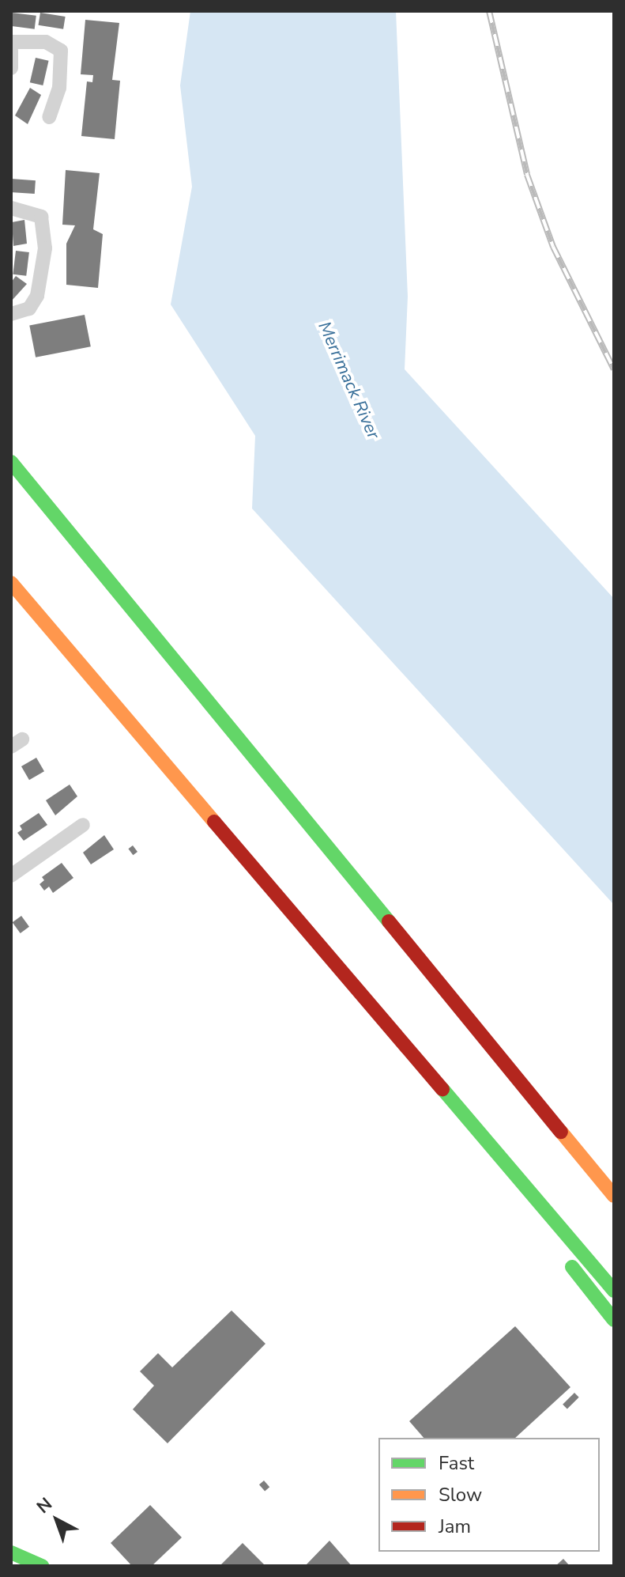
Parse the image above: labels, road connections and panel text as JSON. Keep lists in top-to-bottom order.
{
  "water": ["Merrimack River"],
  "legend": ["Fast", "Slow", "Jam"],
  "north": "top left"
}
